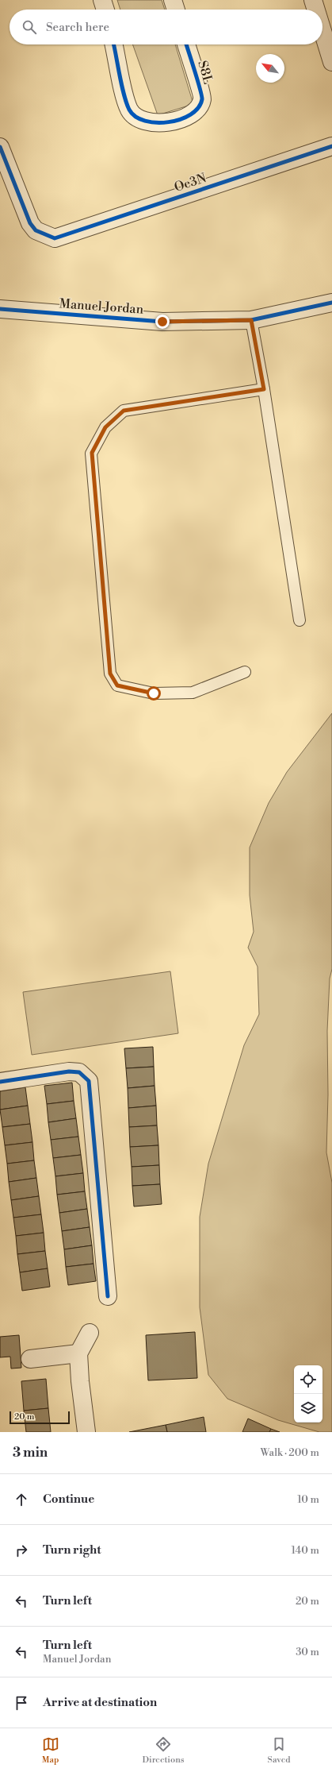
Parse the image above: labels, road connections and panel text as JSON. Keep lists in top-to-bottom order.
{
  "streets": {
    "street": ["S8L", "Oe3N", "Manuel Jordan"]
  },
  "scale_bar": "20 m",
  "north": "top left",
  "page": {
    "search": "Search here",
    "scale": "20 m",
    "heading": ["3 min", "Walk · 200 m"],
    "list": [
      ["Continue", "10 m"],
      ["Turn right", "140 m"],
      ["Turn left", "20 m"],
      ["Turn left", "Manuel Jordan", "30 m"],
      "Arrive at destination"
    ],
    "nav": ["Map", "Directions", "Saved"]
  }
}
